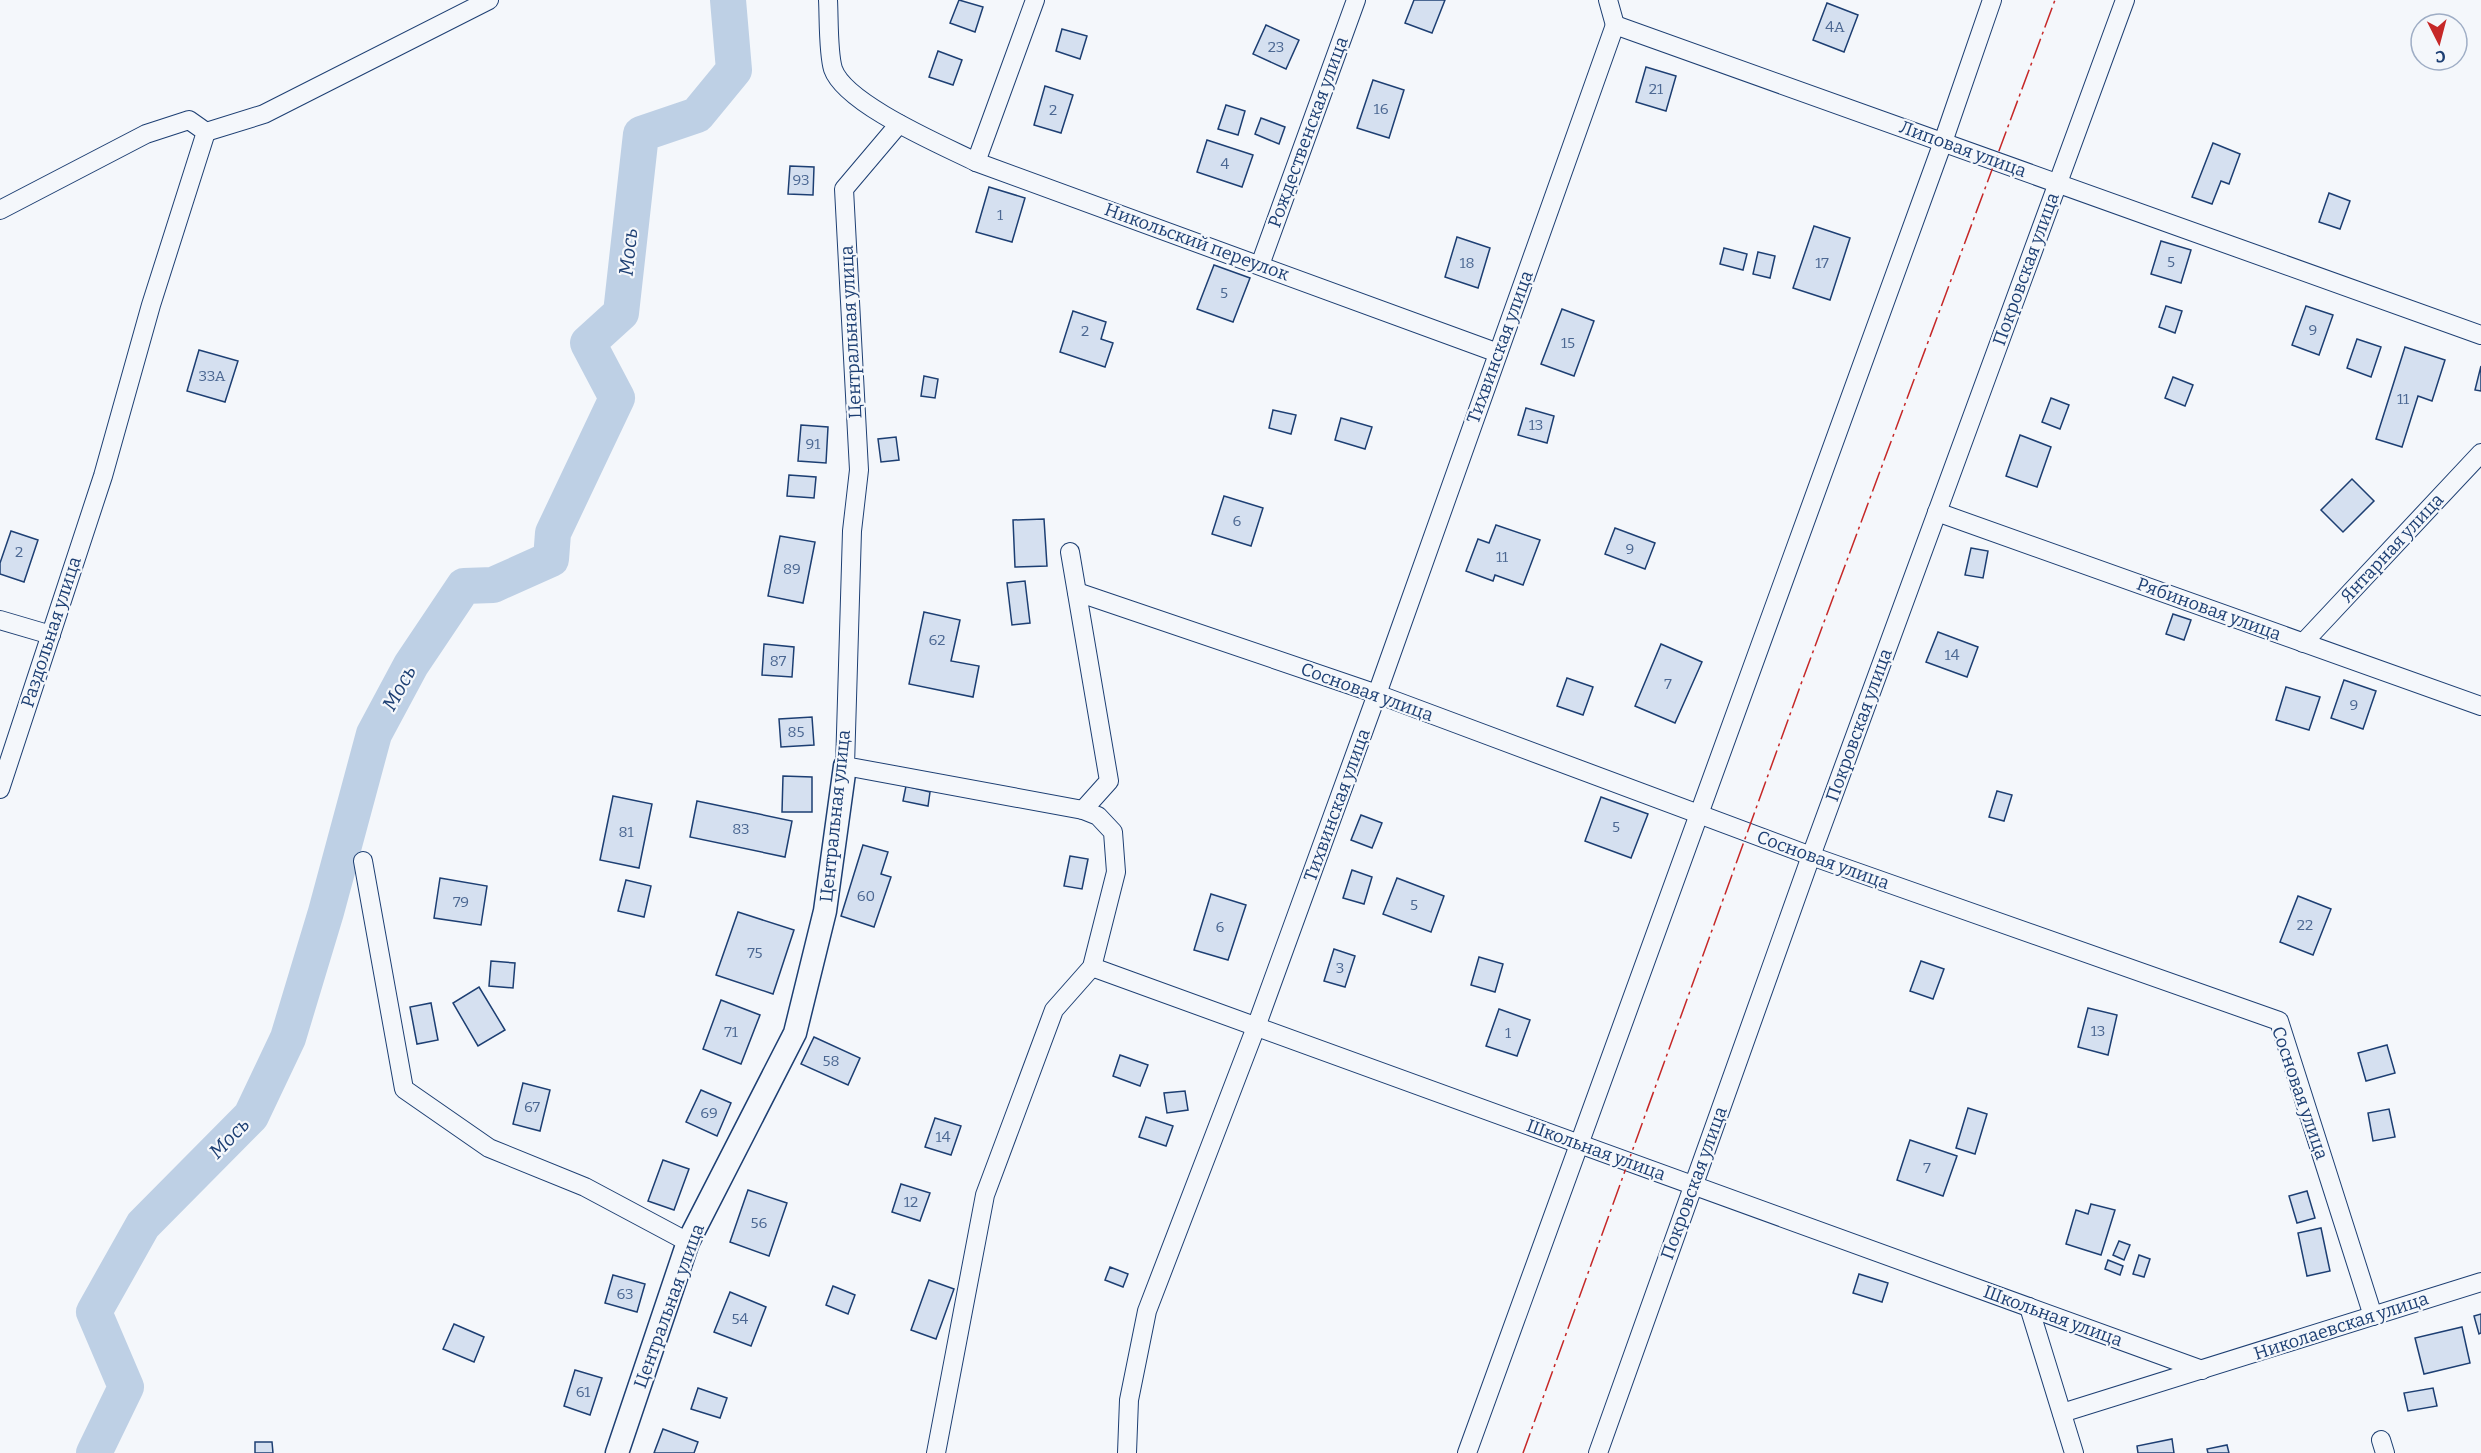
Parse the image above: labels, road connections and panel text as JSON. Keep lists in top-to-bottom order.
{
  "streets": {
    "street": [
      "Рождественская улица",
      "Липовая улица",
      "Никольский переулок",
      "Покровская улица",
      "Центральная улица",
      "Тихвинская улица",
      "Янтарная улица",
      "Рябиновая улица",
      "Раздольная улица",
      "Сосновая улица",
      "Школьная улица",
      "Николаевская улица"
    ]
  },
  "crossings": [
    ["Рождественская улица", "Никольский переулок"],
    ["Липовая улица", "Покровская улица"],
    ["Липовая улица", "Тихвинская улица"],
    ["Никольский переулок", "Центральная улица"],
    ["Никольский переулок", "Тихвинская улица"],
    ["Покровская улица", "Рябиновая улица"],
    ["Покровская улица", "Сосновая улица"],
    ["Покровская улица", "Школьная улица"],
    ["Тихвинская улица", "Сосновая улица"],
    ["Тихвинская улица", "Школьная улица"],
    ["Янтарная улица", "Рябиновая улица"],
    ["Сосновая улица", "Николаевская улица"],
    ["Школьная улица", "Николаевская улица"]
  ],
  "water": ["Мось"],
  "house_numbers": [
    "4А",
    "23",
    "21",
    "16",
    "2",
    "4",
    "93",
    "1",
    "5",
    "18",
    "17",
    "5",
    "9",
    "2",
    "15",
    "33А",
    "11",
    "13",
    "91",
    "6",
    "9",
    "2",
    "11",
    "89",
    "62",
    "14",
    "87",
    "7",
    "9",
    "85",
    "5",
    "83",
    "81",
    "60",
    "79",
    "5",
    "22",
    "6",
    "75",
    "3",
    "13",
    "71",
    "1",
    "58",
    "67",
    "69",
    "14",
    "7",
    "12",
    "56",
    "63",
    "54",
    "61"
  ],
  "north": "bottom"
}
